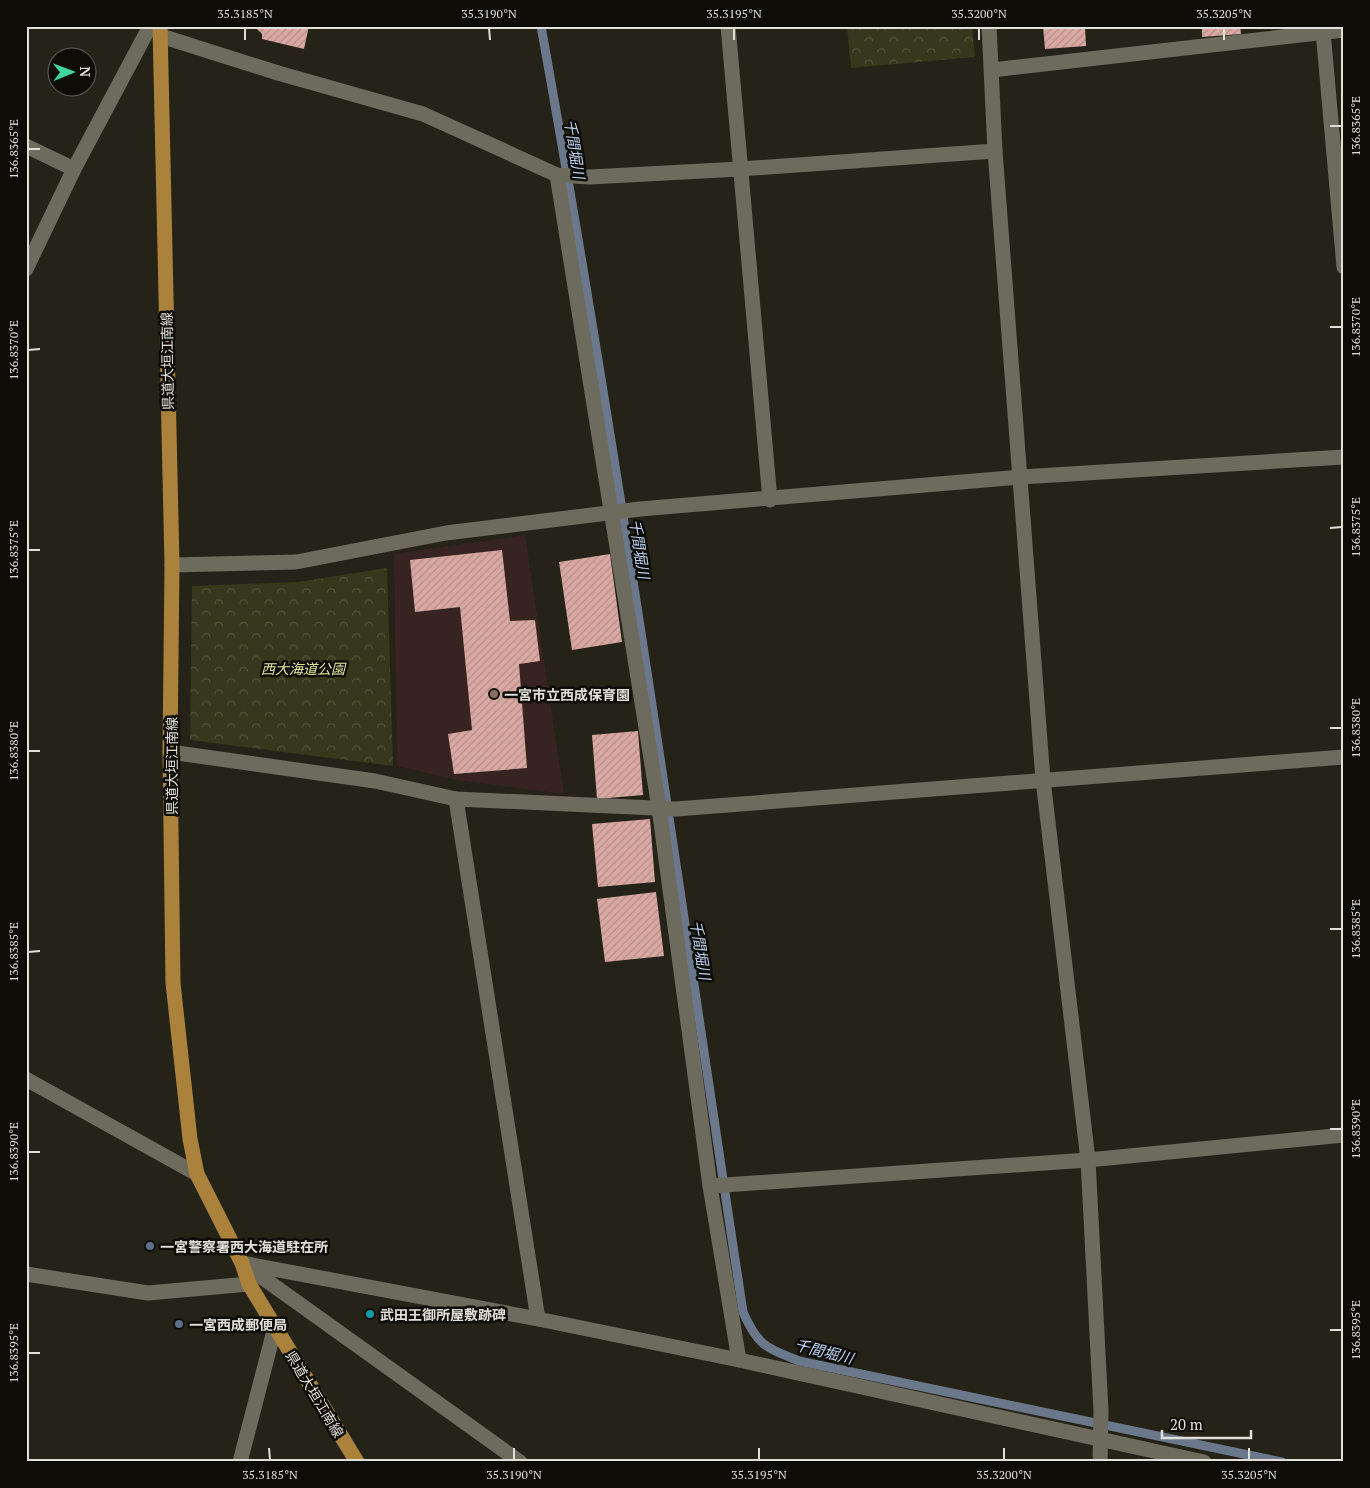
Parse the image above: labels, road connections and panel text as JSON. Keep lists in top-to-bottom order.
{
  "streets": {
    "main road": ["県道大垣江南線"]
  },
  "water": ["千間堀川"],
  "parks": ["西大海道公園"],
  "places": [
    "一宮市立西成保育園",
    "一宮警察署西大海道駐在所",
    "武田王御所屋敷跡碑",
    "一宮西成郵便局"
  ],
  "scale_bar": "20 m",
  "north": "right",
  "coordinates": [
    "35.3185°N",
    "35.3190°N",
    "35.3195°N",
    "35.3200°N",
    "35.3205°N",
    "136.8365°E",
    "136.8370°E",
    "136.8375°E",
    "136.8380°E",
    "136.8385°E",
    "136.8390°E",
    "136.8395°E"
  ]
}
